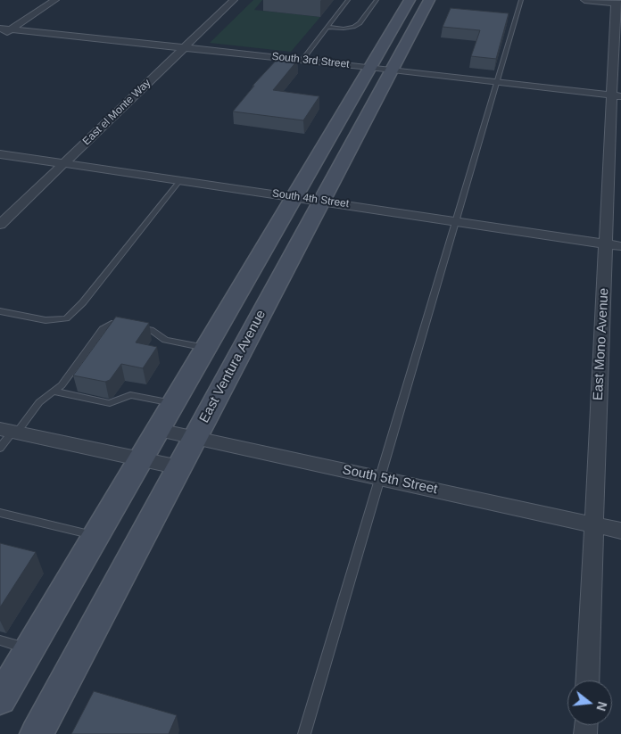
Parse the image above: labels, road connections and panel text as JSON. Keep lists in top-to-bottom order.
{
  "streets": {
    "main road": ["East Ventura Avenue"],
    "street": [
      "South 3rd Street",
      "East el Monte Way",
      "South 4th Street",
      "East Mono Avenue",
      "South 5th Street"
    ]
  },
  "crossings": [
    ["South 3rd Street", "East el Monte Way"],
    ["South 3rd Street", "East Mono Avenue"],
    ["South 3rd Street", "East Ventura Avenue"],
    ["East el Monte Way", "South 4th Street"],
    ["South 4th Street", "East Mono Avenue"],
    ["South 4th Street", "East Ventura Avenue"],
    ["East Mono Avenue", "South 5th Street"],
    ["East Ventura Avenue", "South 5th Street"]
  ],
  "north": "right"
}
